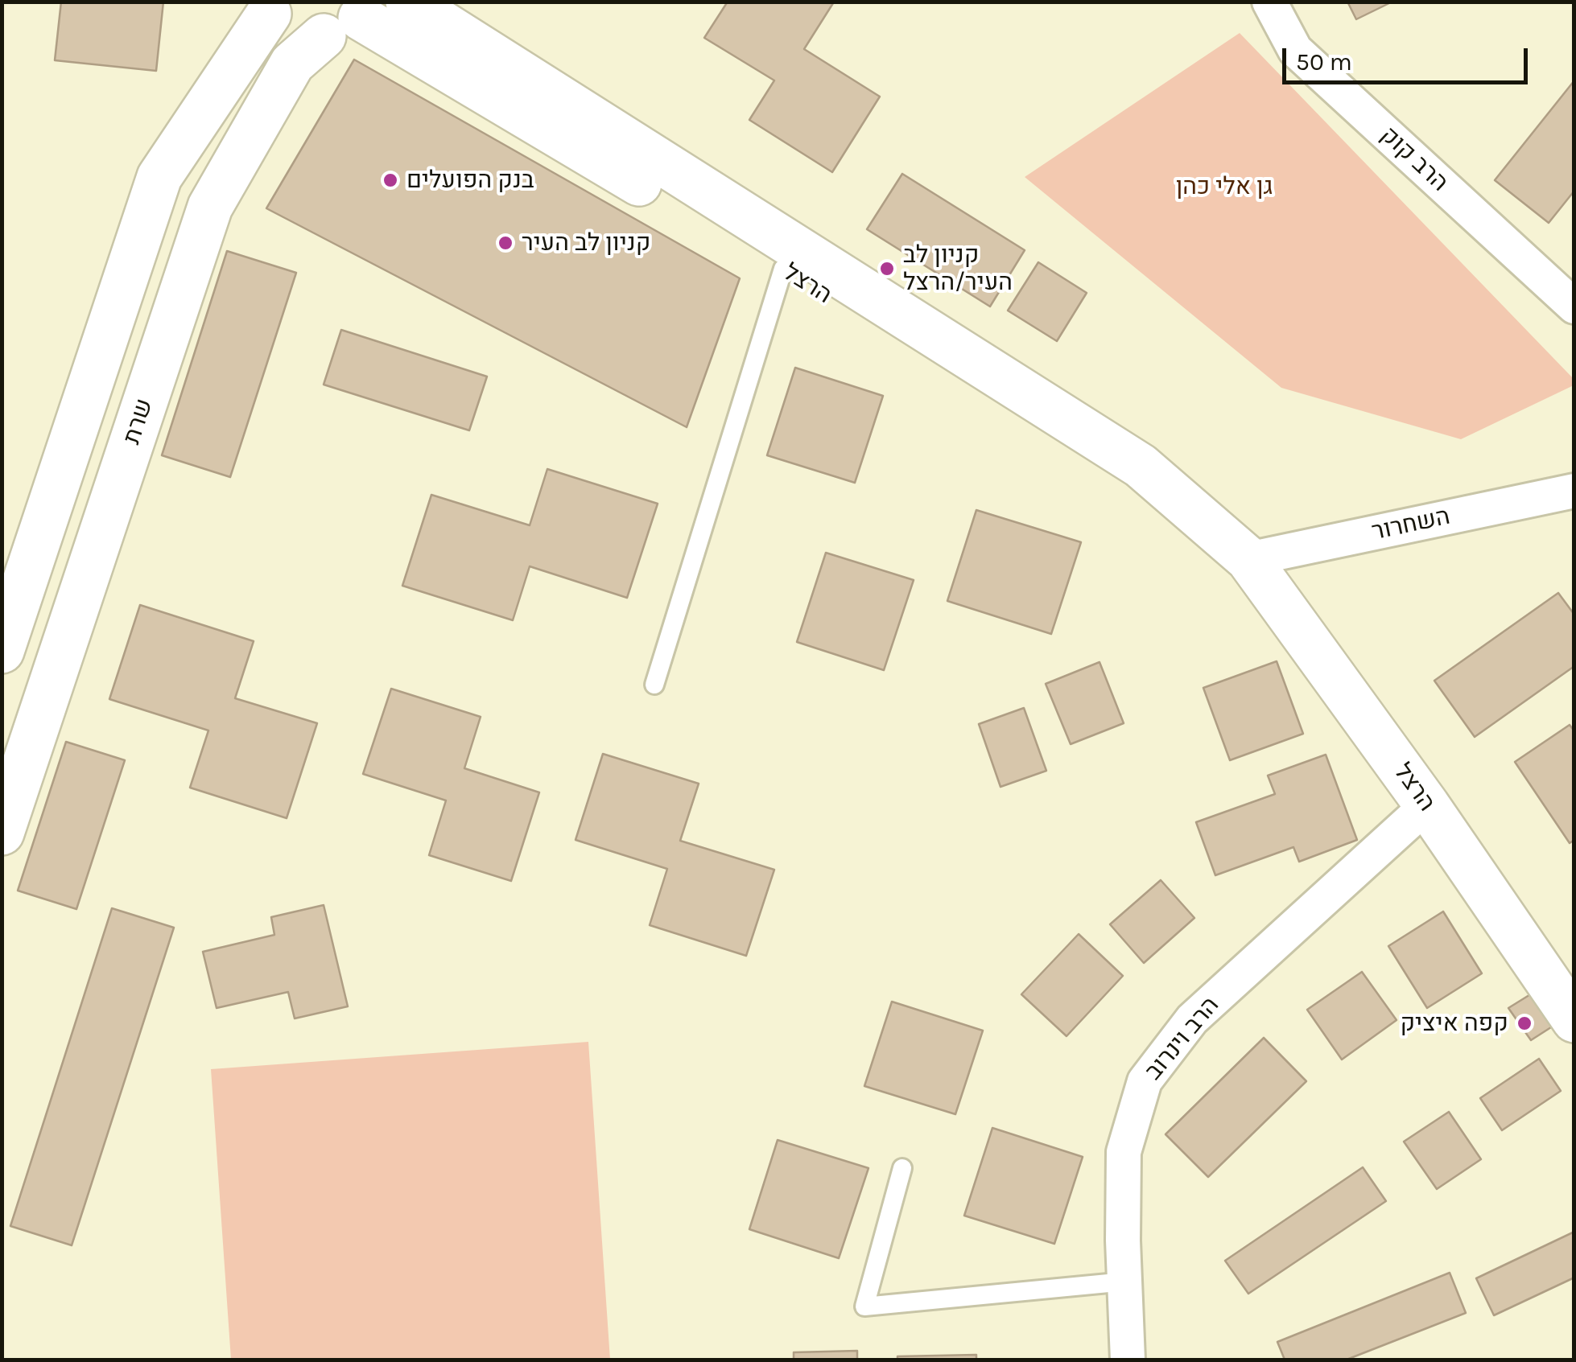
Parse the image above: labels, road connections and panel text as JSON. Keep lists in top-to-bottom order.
{
  "streets": {
    "street": [
      "הרב קוק",
      "הרצל",
      "שרת",
      "השחרור",
      "הרב וינרוב"
    ]
  },
  "crossings": [
    ["הרצל", "שרת"],
    ["הרצל", "השחרור"],
    ["הרצל", "הרב וינרוב"]
  ],
  "parks": ["גן אלי כהן"],
  "places": [
    "בנק הפועלים",
    "קניון לב העיר",
    "קניון לב העיר/הרצל",
    "קפה איציק"
  ],
  "scale_bar": "50 m"
}
